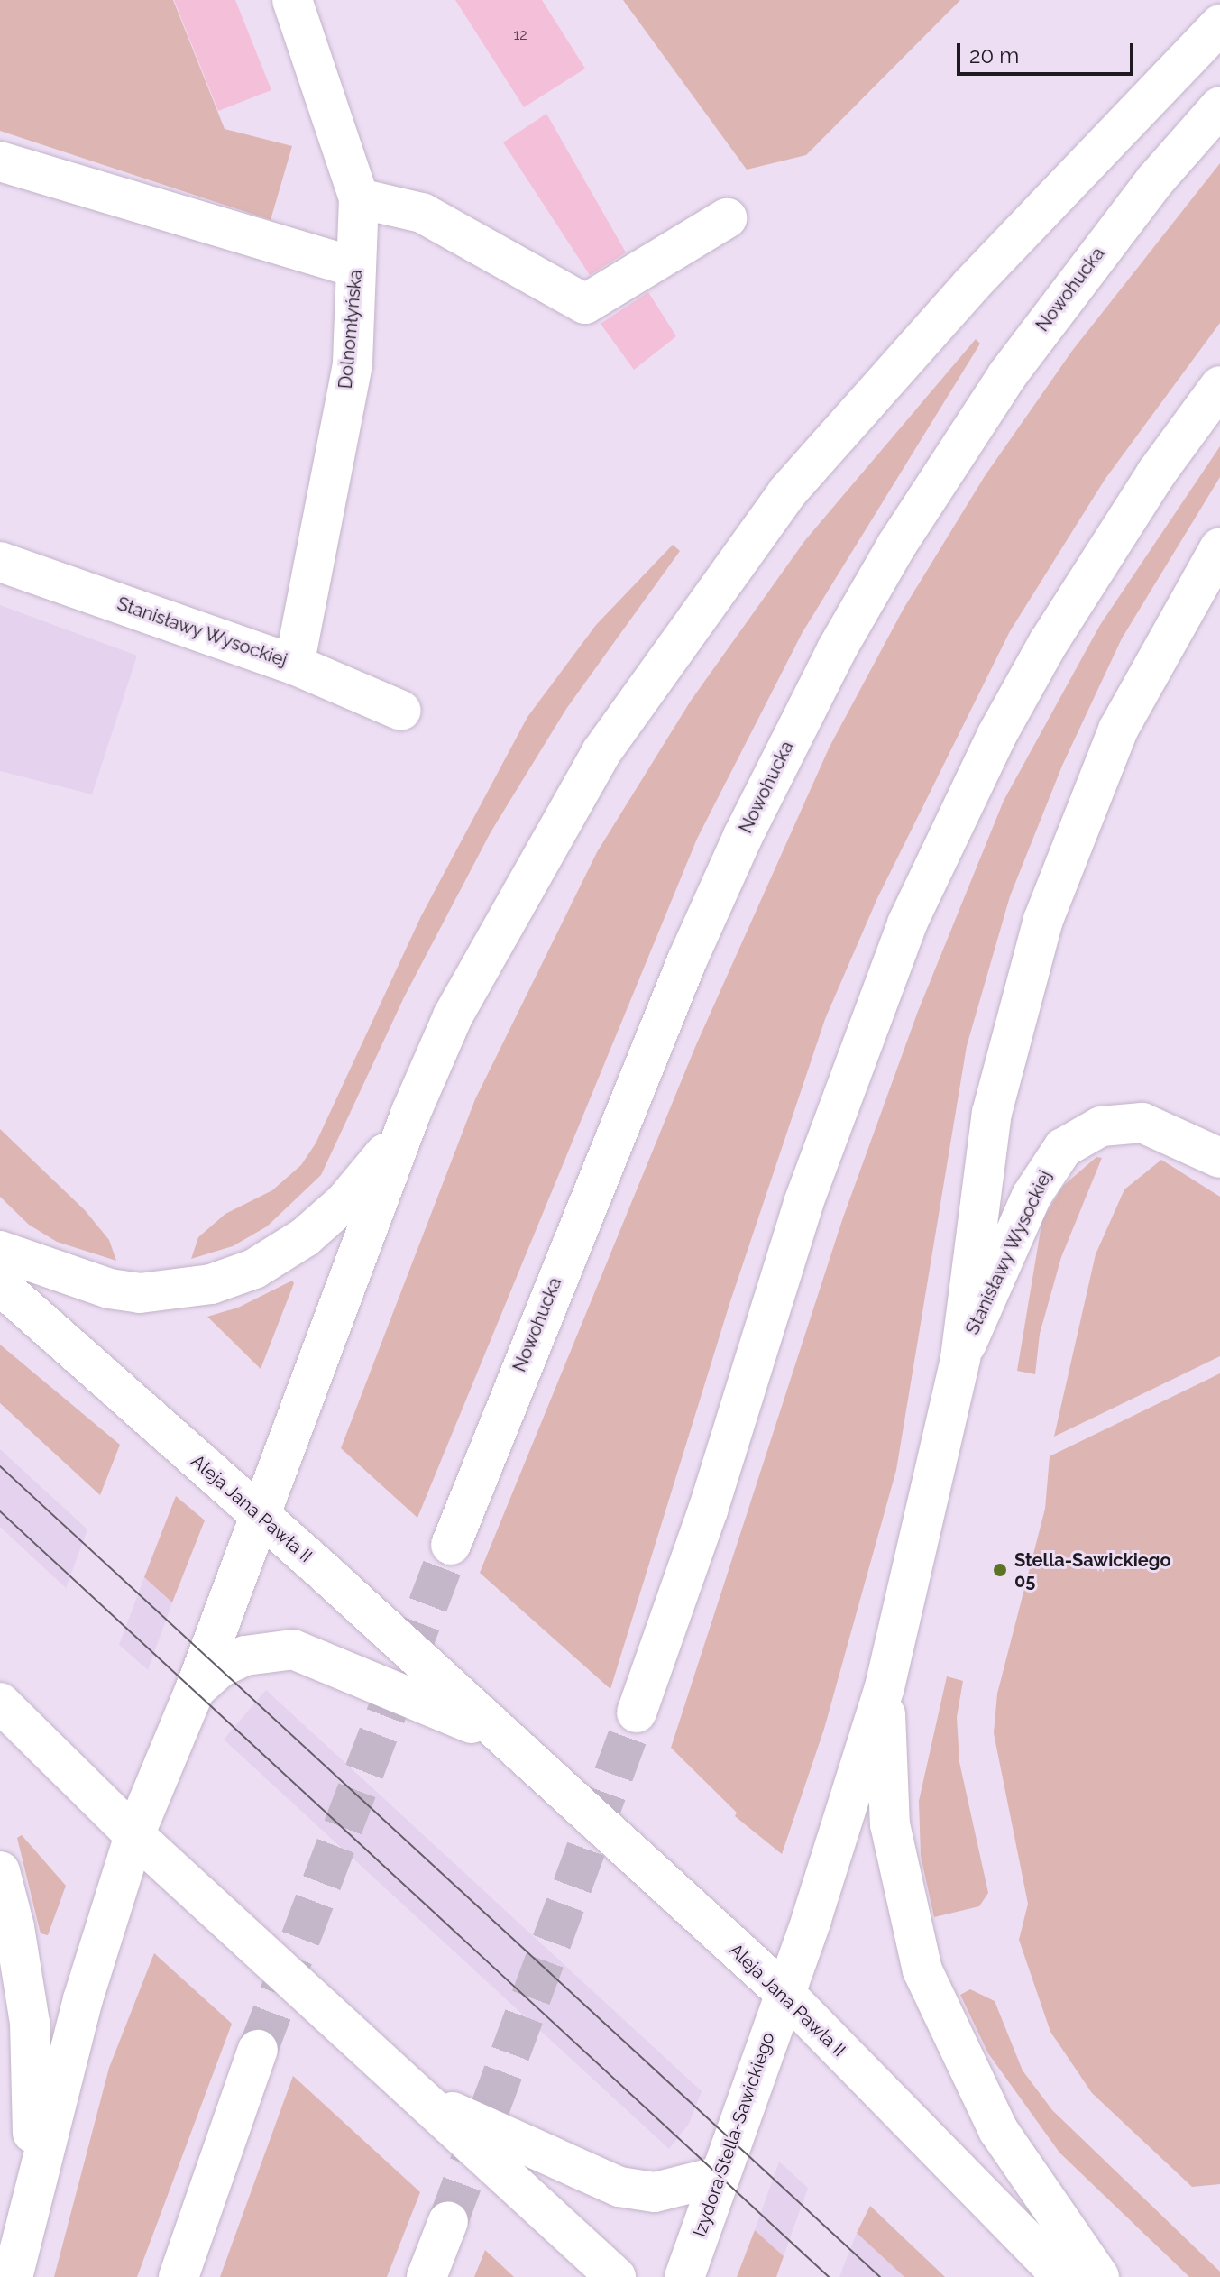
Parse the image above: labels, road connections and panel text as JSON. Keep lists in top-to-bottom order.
{
  "streets": {
    "main road": [
      "Nowohucka",
      "Dolnomłyńska",
      "Stanisławy Wysockiej",
      "Aleja Jana Pawła II",
      "Izydora Stella-Sawickiego"
    ]
  },
  "crossings": [
    ["Dolnomłyńska", "Stanisławy Wysockiej"],
    ["Aleja Jana Pawła II", "Izydora Stella-Sawickiego"]
  ],
  "places": ["Stella-Sawickiego 05"],
  "house_numbers": ["12"],
  "scale_bar": "20 m"
}
